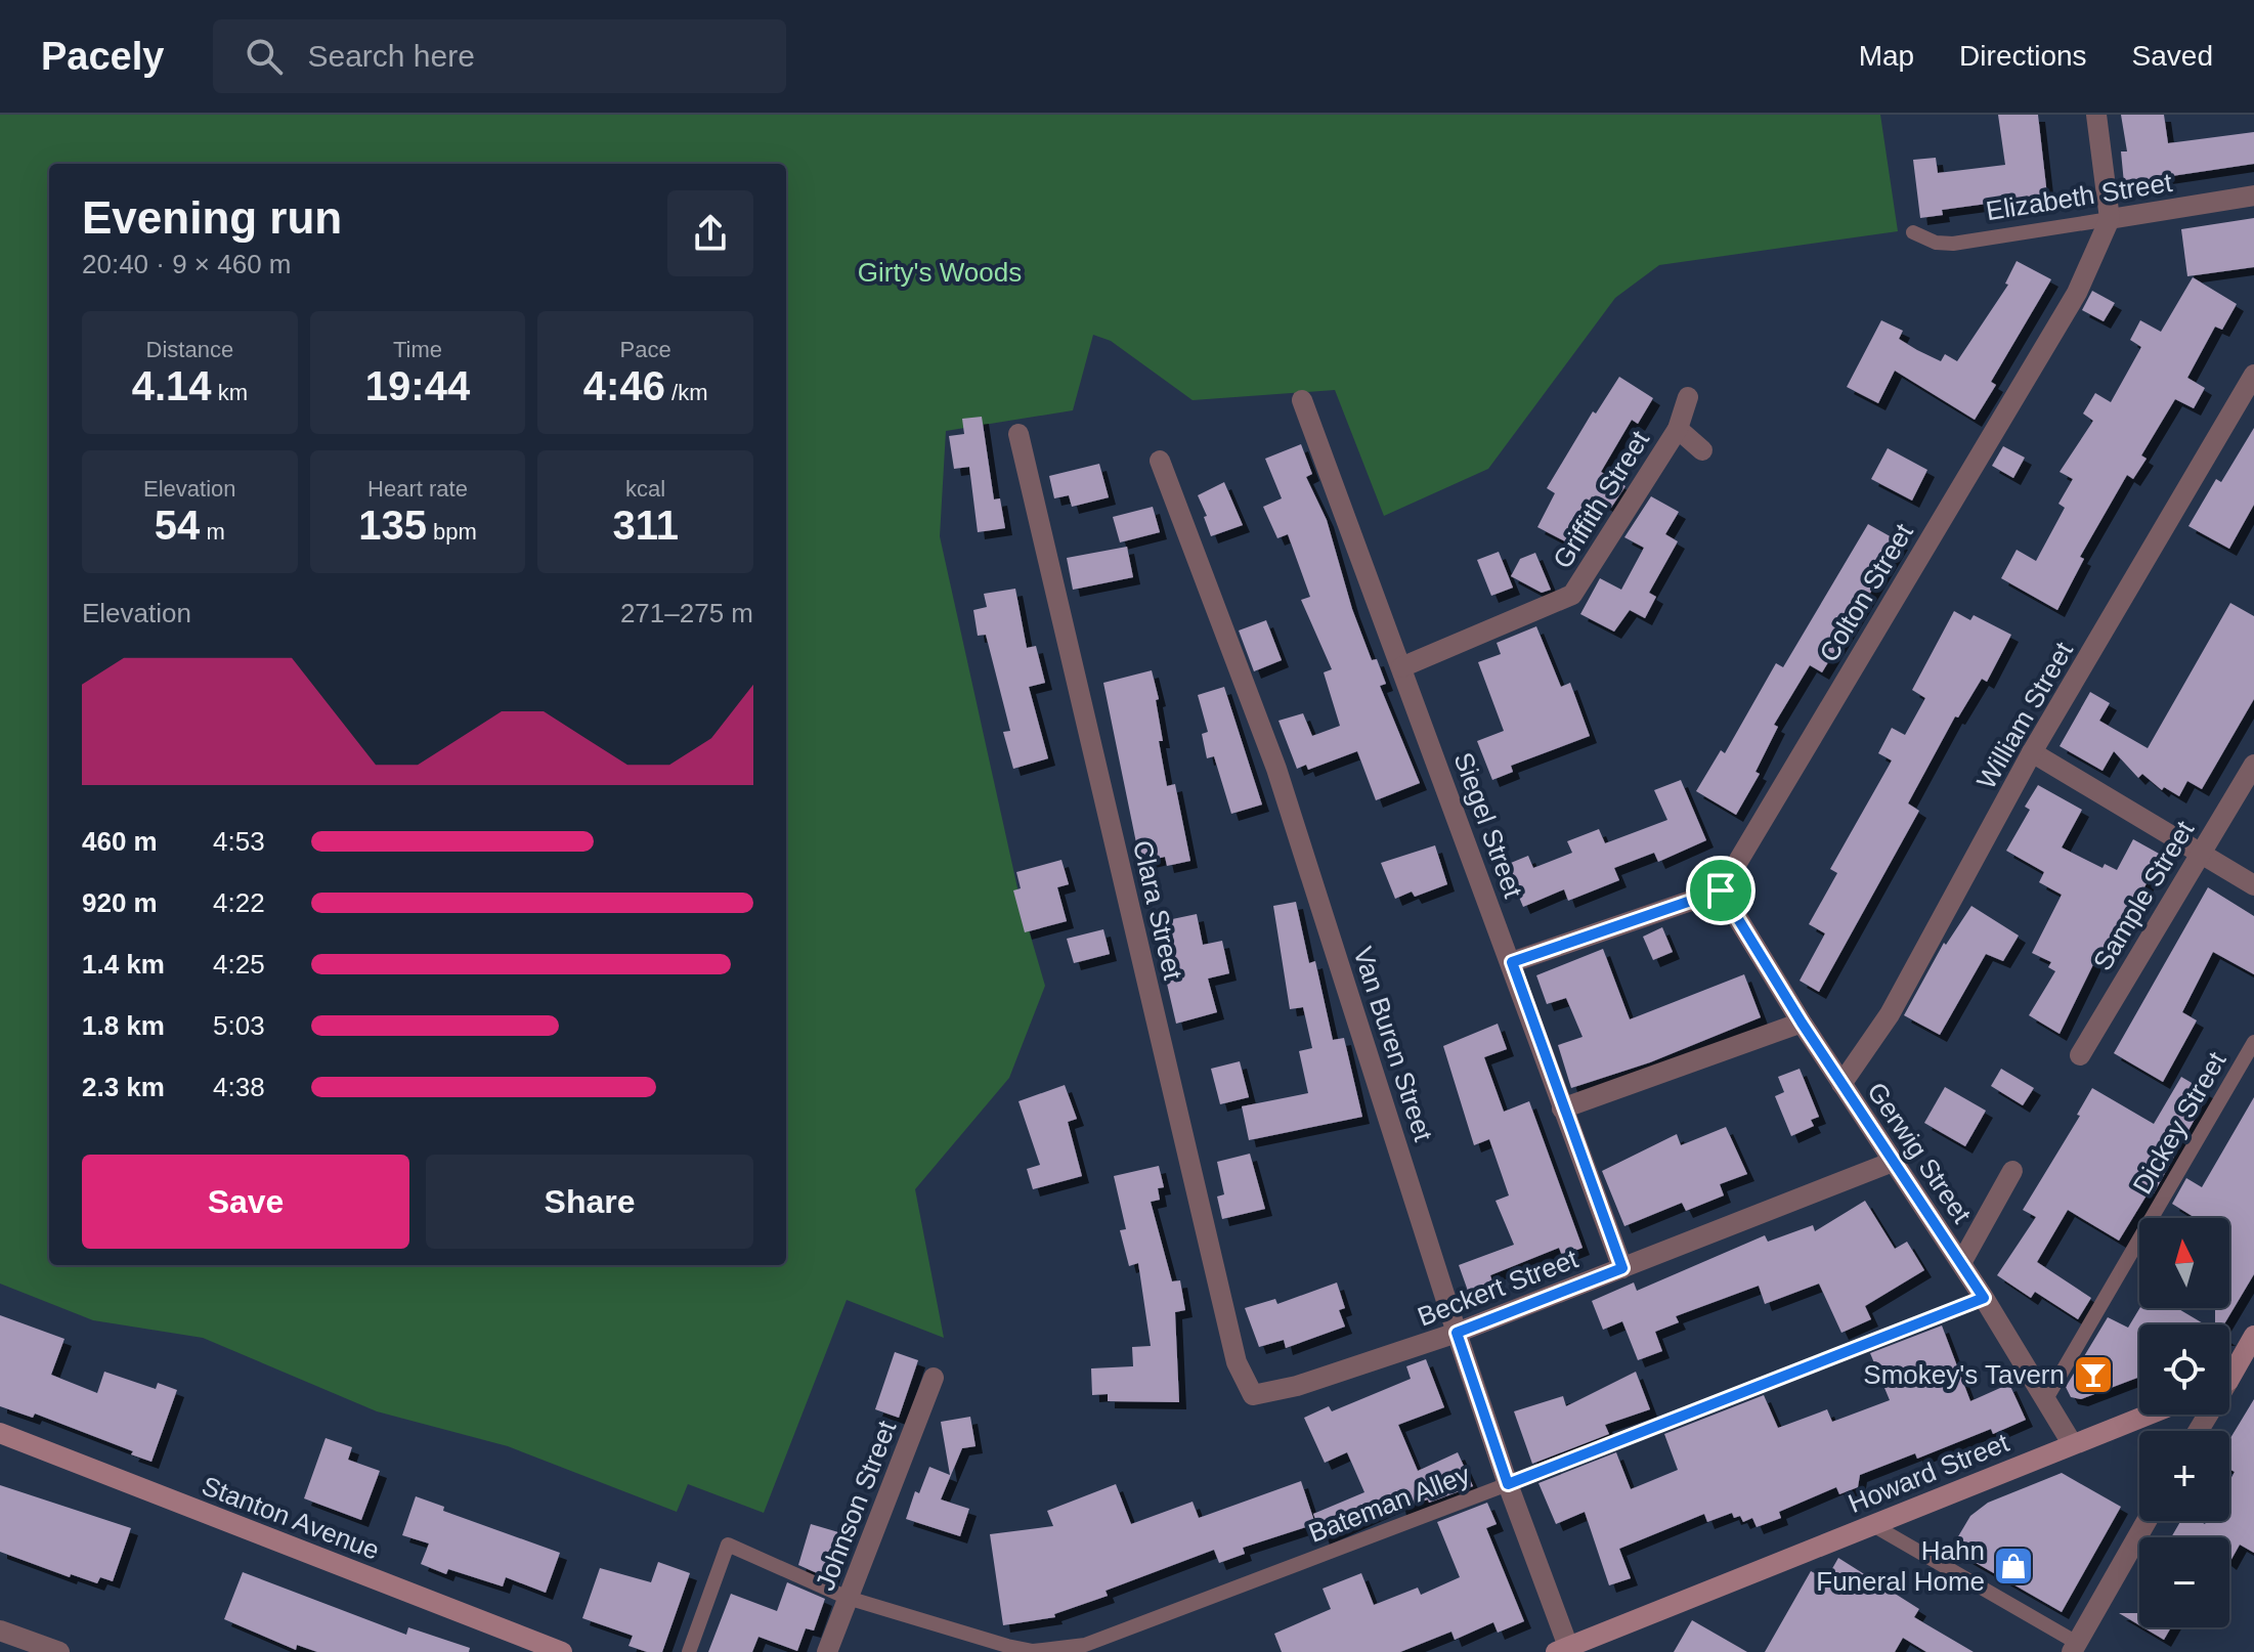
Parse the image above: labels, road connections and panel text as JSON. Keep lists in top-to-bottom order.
{
  "streets": {
    "street": [
      "Elizabeth Street",
      "Griffith Street",
      "Colton Street",
      "William Street",
      "Siegel Street",
      "Sample Street",
      "Clara Street",
      "Van Buren Street",
      "Gerwig Street",
      "Beckert Street",
      "Howard Street",
      "Johnson Street",
      "Stanton Avenue"
    ],
    "lane": ["Dickey Street", "Bateman Alley"]
  },
  "crossings": [
    ["Elizabeth Street", "Colton Street"],
    ["Griffith Street", "Siegel Street"],
    ["Colton Street", "Gerwig Street"],
    ["William Street", "Gerwig Street"],
    ["Siegel Street", "Beckert Street"],
    ["Clara Street", "Beckert Street"],
    ["Van Buren Street", "Beckert Street"],
    ["Van Buren Street", "Howard Street"],
    ["Van Buren Street", "Bateman Alley"],
    ["Dickey Street", "Gerwig Street"],
    ["Gerwig Street", "Beckert Street"],
    ["Gerwig Street", "Howard Street"],
    ["Gerwig Street", "Bateman Alley"],
    ["Bateman Alley", "Johnson Street"]
  ],
  "parks": ["Girty's Woods"],
  "places": {
    "bar": ["Smokey's Tavern"],
    "shop": ["Hahn Funeral Home"]
  },
  "north": "top",
  "page": {
    "header": "Pacely",
    "search": "Search here",
    "nav": ["Map", "Directions", "Saved"],
    "heading": ["Evening run", "20:40 · 9 × 460 m"],
    "stats": [
      ["Distance", "4.14 km"],
      ["Time", "19:44"],
      ["Pace", "4:46 /km"],
      ["Elevation", "54 m"],
      ["Heart rate", "135 bpm"],
      ["kcal", "311"]
    ],
    "chart": ["Elevation", "271–275 m"],
    "list": [
      {
        "name": "460 m",
        "note": "4:53"
      },
      {
        "name": "920 m",
        "note": "4:22"
      },
      {
        "name": "1.4 km",
        "note": "4:25"
      },
      {
        "name": "1.8 km",
        "note": "5:03"
      },
      {
        "name": "2.3 km",
        "note": "4:38"
      }
    ],
    "buttons": ["Save", "Share"],
    "map_buttons": ["+", "−"]
  }
}
